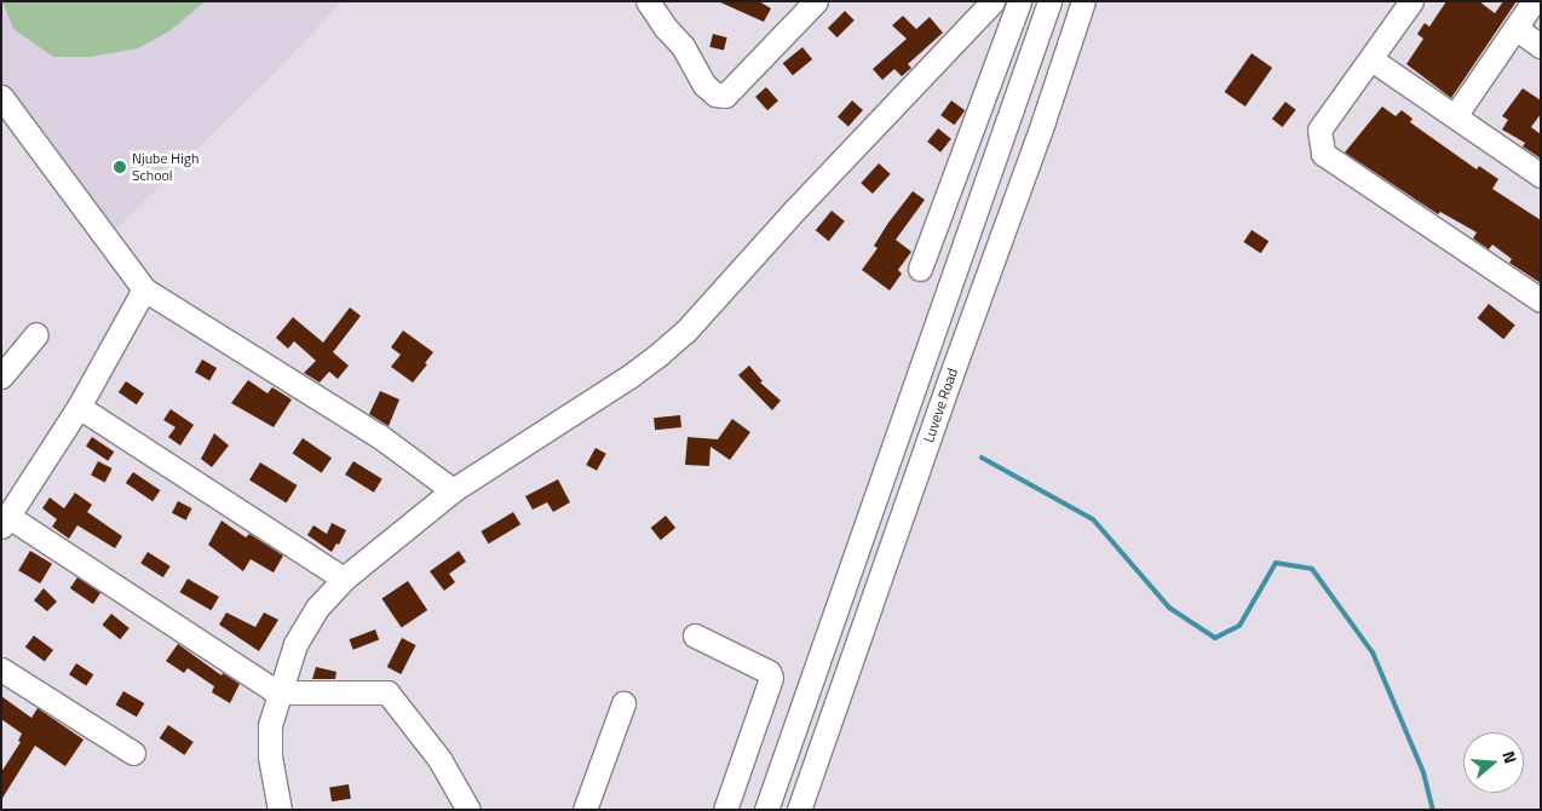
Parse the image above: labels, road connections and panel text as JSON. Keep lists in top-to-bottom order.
{
  "streets": {
    "street": ["Luveve Road"]
  },
  "places": ["Njube High School"],
  "north": "right"
}
